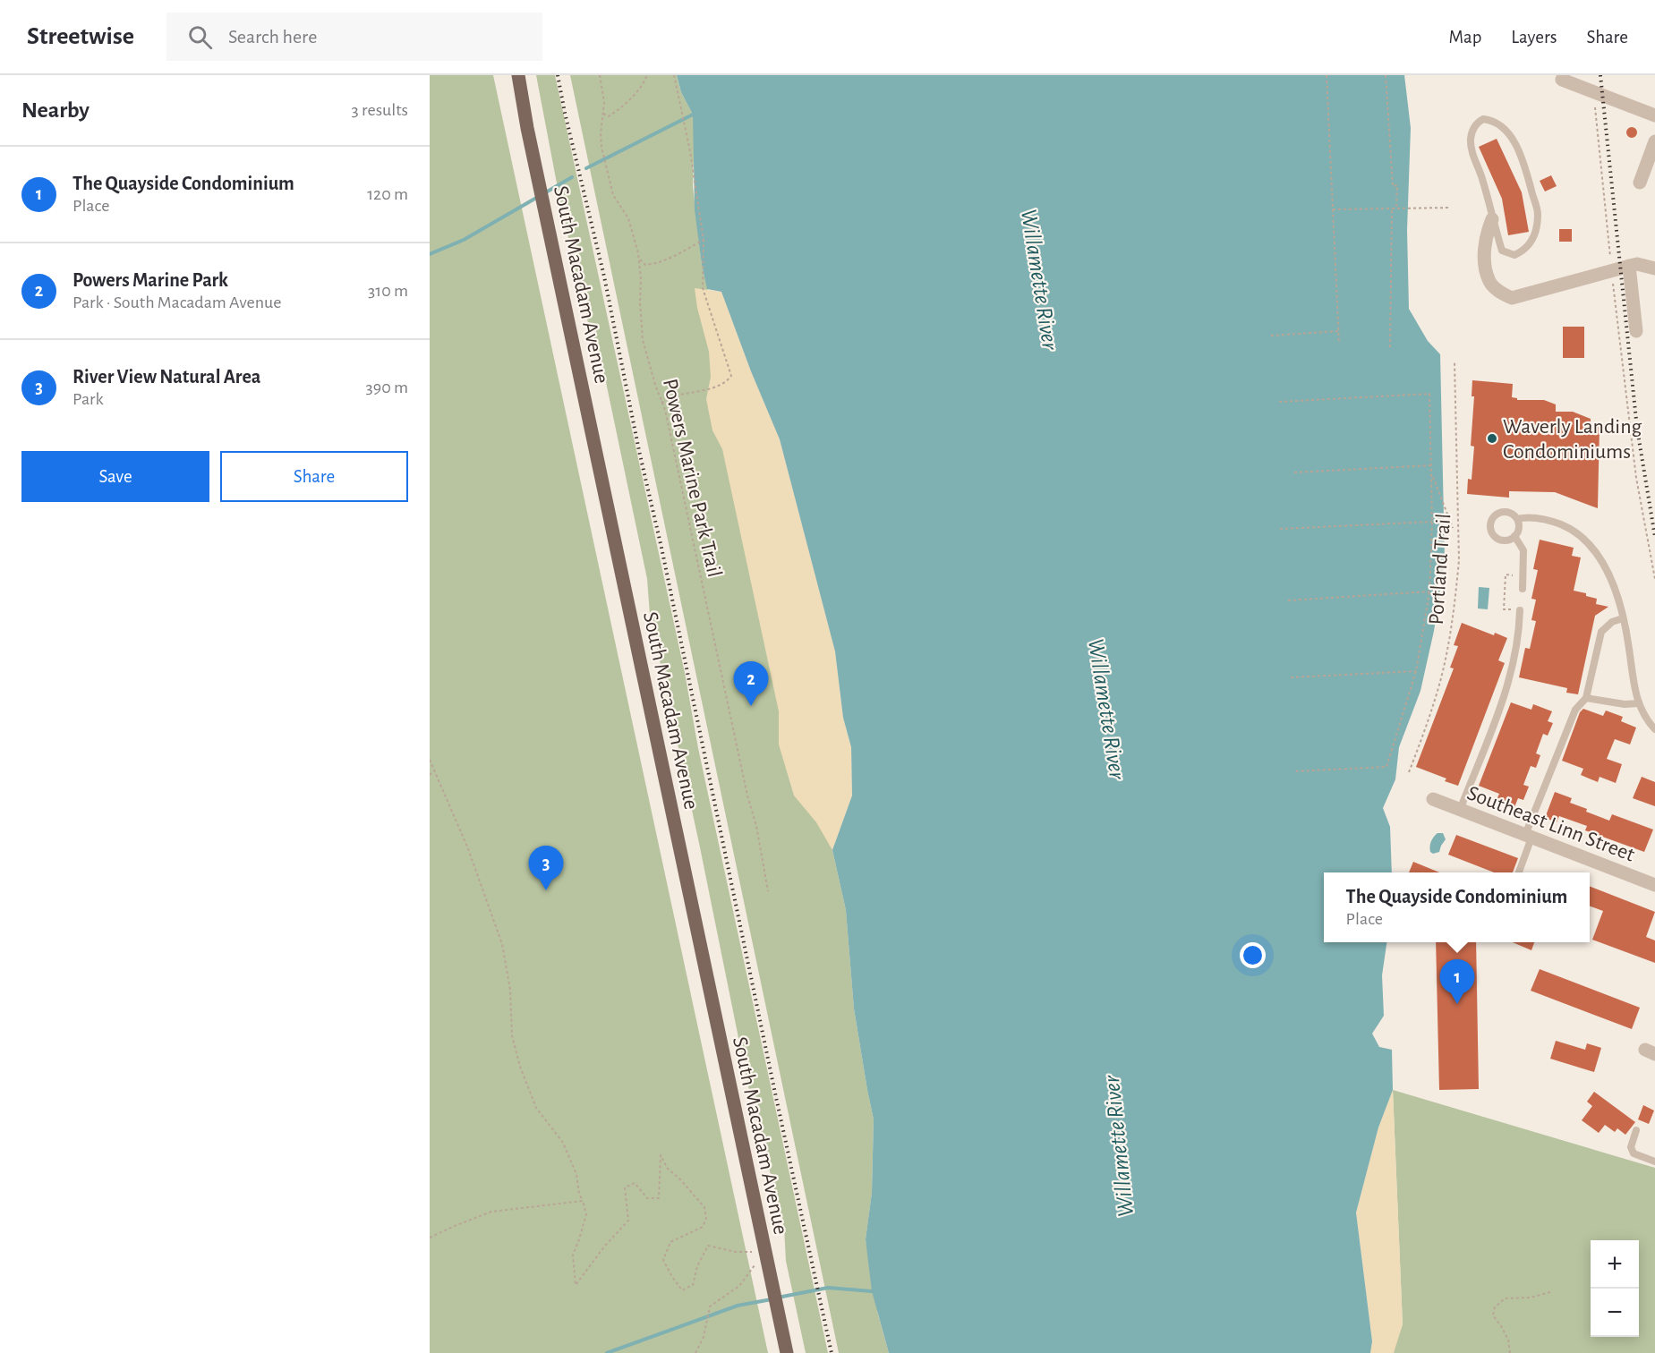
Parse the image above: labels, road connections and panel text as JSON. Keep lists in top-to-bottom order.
{
  "streets": {
    "main road": ["South Macadam Avenue"],
    "street": ["Southeast Linn Street"],
    "path": ["Powers Marine Park Trail", "Portland Trail"]
  },
  "water": ["Willamette River"],
  "places": ["Waverly Landing Condominiums"],
  "page": {
    "header": "Streetwise",
    "search": "Search here",
    "nav": ["Map", "Layers", "Share"],
    "heading": ["Nearby", "3 results"],
    "list": [
      {
        "mark": "1",
        "name": "The Quayside Condominium",
        "note": "Place",
        "value": "120 m"
      },
      {
        "mark": "2",
        "name": "Powers Marine Park",
        "note": "Park · South Macadam Avenue",
        "value": "310 m"
      },
      {
        "mark": "3",
        "name": "River View Natural Area",
        "note": "Park",
        "value": "390 m"
      }
    ],
    "buttons": ["Save", "Share"],
    "pins": ["2", "3", "1"],
    "popup": ["The Quayside Condominium", "Place"],
    "map_buttons": ["+", "−"]
  }
}
